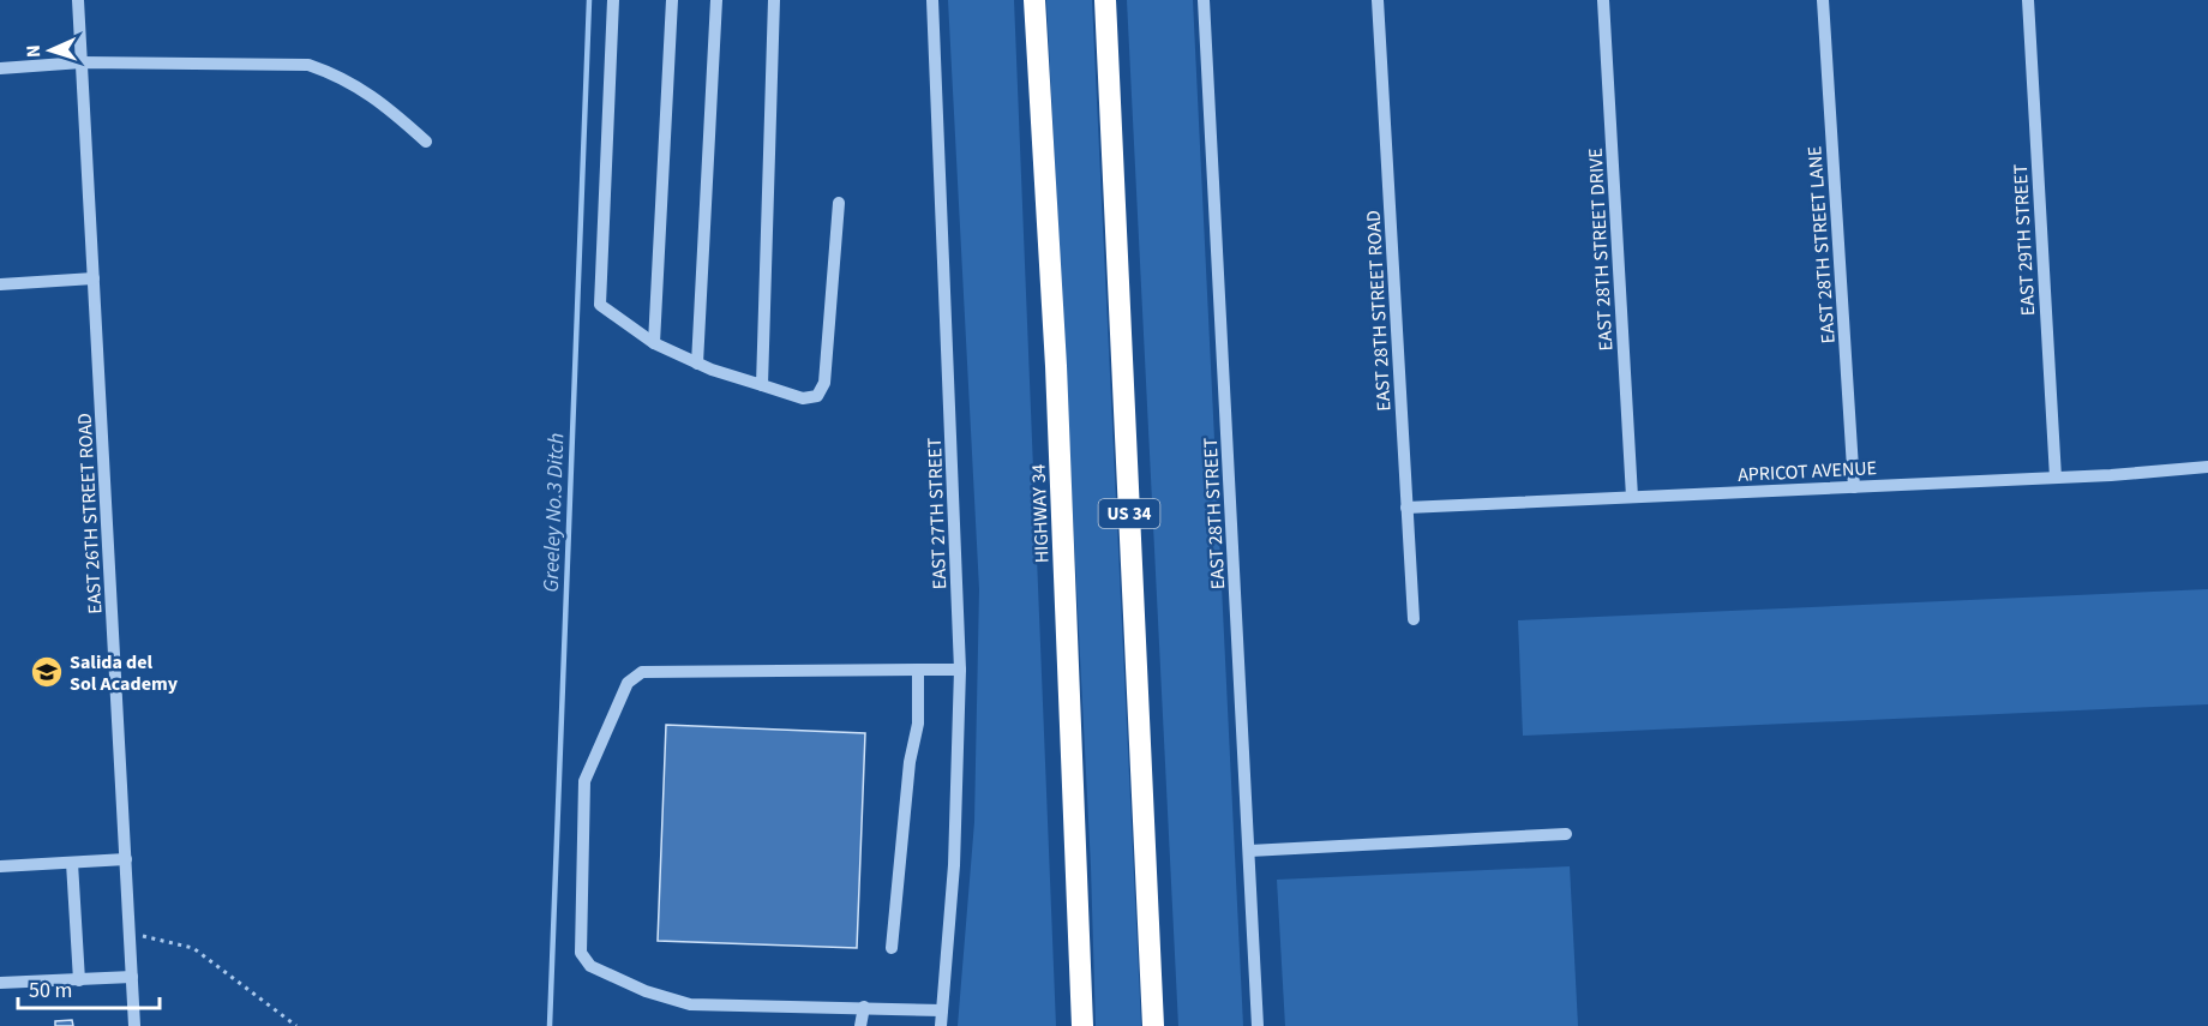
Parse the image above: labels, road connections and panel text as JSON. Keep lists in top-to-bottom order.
{
  "streets": {
    "highway": ["HIGHWAY 34", "US 34"],
    "street": [
      "EAST 29TH STREET",
      "EAST 28TH STREET LANE",
      "EAST 28TH STREET DRIVE",
      "EAST 28TH STREET ROAD",
      "APRICOT AVENUE",
      "EAST 26TH STREET ROAD",
      "EAST 27TH STREET",
      "EAST 28TH STREET"
    ]
  },
  "crossings": [
    ["EAST 29TH STREET", "APRICOT AVENUE"],
    ["EAST 28TH STREET LANE", "APRICOT AVENUE"],
    ["EAST 28TH STREET DRIVE", "APRICOT AVENUE"],
    ["EAST 28TH STREET ROAD", "APRICOT AVENUE"]
  ],
  "water": ["Greeley No.3 Ditch"],
  "places": {
    "school or university": ["Salida del Sol Academy"]
  },
  "scale_bar": "50 m",
  "north": "left"
}
